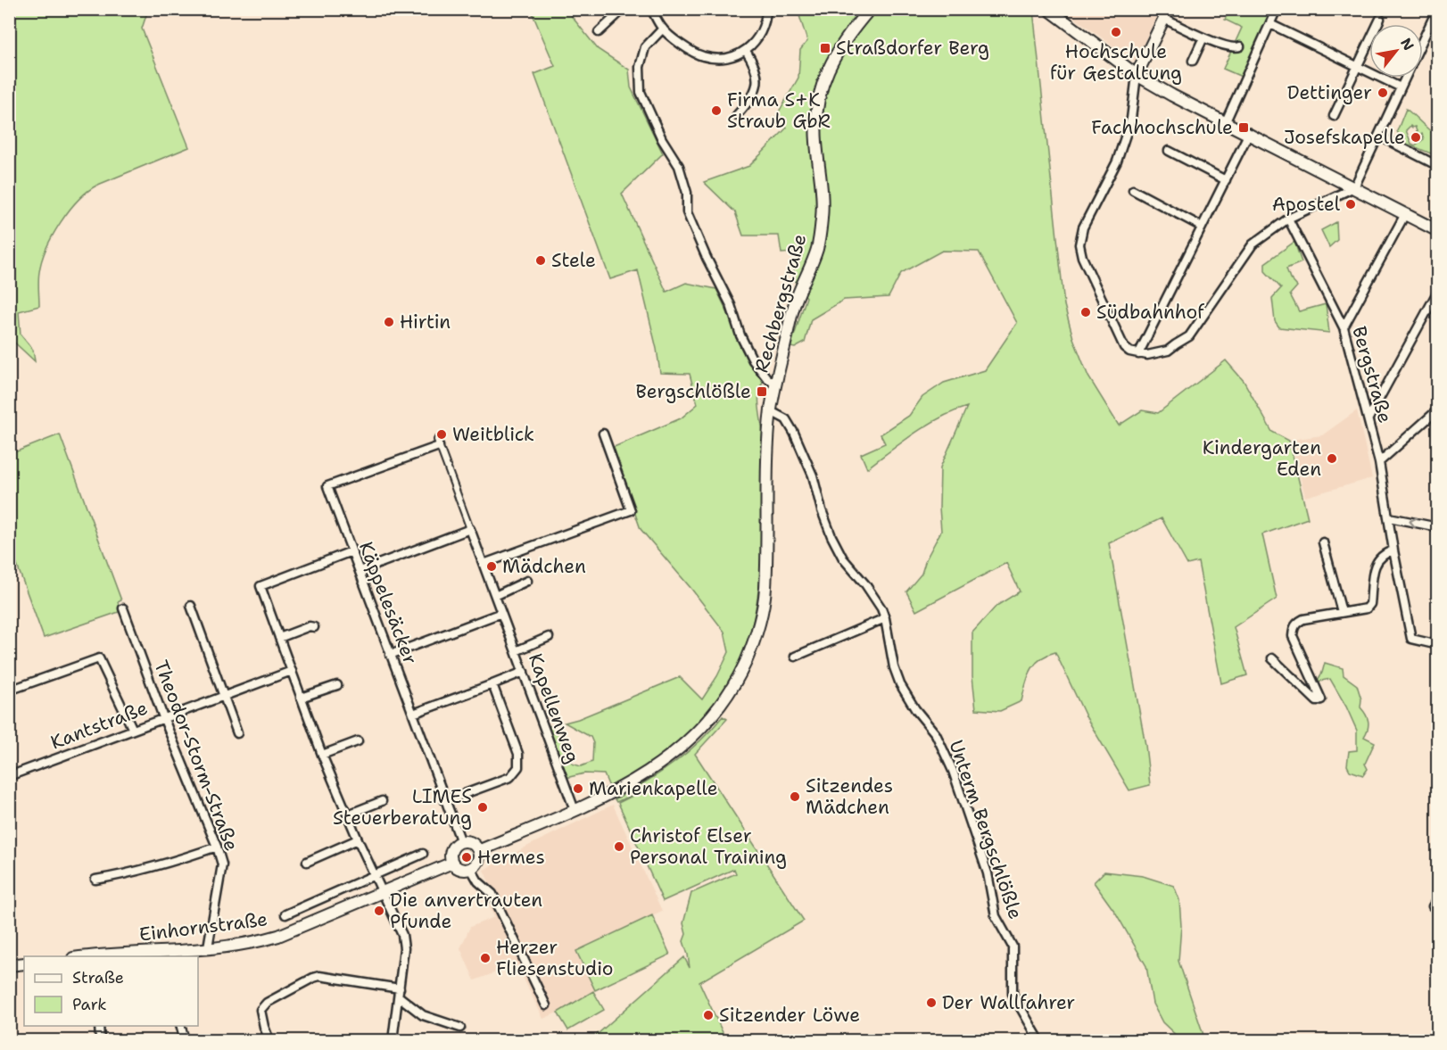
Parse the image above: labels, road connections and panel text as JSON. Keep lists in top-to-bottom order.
{
  "streets": {
    "main road": ["Rechbergstraße", "Einhornstraße"],
    "street": [
      "Bergstraße",
      "Käppelesäcker",
      "Kapellenweg",
      "Kantstraße",
      "Theodor-Storm-Straße",
      "Unterm Bergschlößle"
    ]
  },
  "crossings": [
    ["Rechbergstraße", "Kapellenweg"],
    ["Rechbergstraße", "Unterm Bergschlößle"],
    ["Käppelesäcker", "Einhornstraße"],
    ["Kantstraße", "Theodor-Storm-Straße"],
    ["Theodor-Storm-Straße", "Einhornstraße"]
  ],
  "places": {
    "other": [
      "Hochschule für Gestaltung",
      "Dettinger",
      "Firma S+K Straub GbR",
      "Josefskapelle",
      "Apostel",
      "Stele",
      "Südbahnhof",
      "Hirtin",
      "Weitblick",
      "Kindergarten Eden",
      "Mädchen",
      "Marienkapelle",
      "Sitzendes Mädchen",
      "LIMES Steuerberatung",
      "Christof Elser Personal Training",
      "Hermes",
      "Die anvertrauten Pfunde",
      "Herzer Fliesenstudio",
      "Der Wallfahrer",
      "Sitzender Löwe"
    ],
    "transit": ["Straßdorfer Berg", "Fachhochschule", "Bergschlößle"]
  },
  "legend": ["Straße", "Park"],
  "north": "top right"
}
